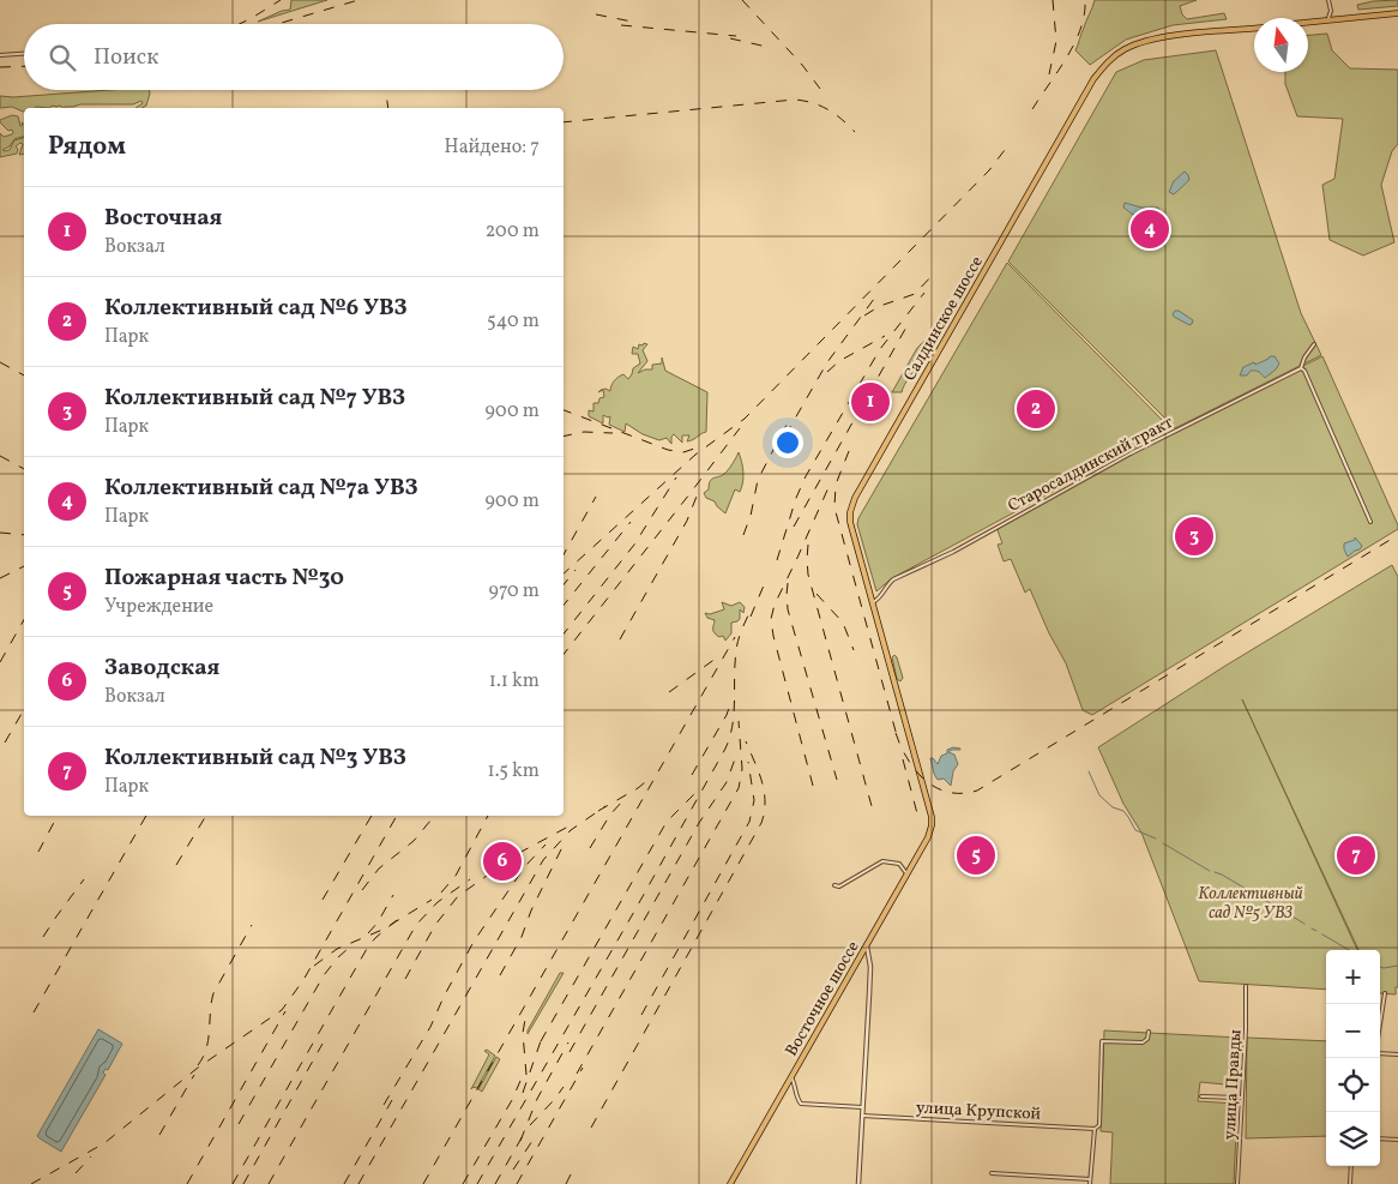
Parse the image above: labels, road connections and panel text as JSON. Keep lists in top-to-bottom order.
{
  "streets": {
    "main road": ["Салдинское шоссе", "Восточное шоссе"],
    "street": ["Старосалдинский тракт", "улица Правды", "улица Крупской"]
  },
  "crossings": [
    ["Салдинское шоссе", "Старосалдинский тракт"],
    ["Салдинское шоссе", "Восточное шоссе"]
  ],
  "parks": ["Коллективный сад №5 УВЗ"],
  "north": "top",
  "page": {
    "search": "Поиск",
    "heading": ["Рядом", "Найдено: 7"],
    "list": [
      {
        "mark": "1",
        "name": "Восточная",
        "note": "Вокзал",
        "value": "200 m"
      },
      {
        "mark": "2",
        "name": "Коллективный сад №6 УВЗ",
        "note": "Парк",
        "value": "540 m"
      },
      {
        "mark": "3",
        "name": "Коллективный сад №7 УВЗ",
        "note": "Парк",
        "value": "900 m"
      },
      {
        "mark": "4",
        "name": "Коллективный сад №7а УВЗ",
        "note": "Парк",
        "value": "900 m"
      },
      {
        "mark": "5",
        "name": "Пожарная часть №30",
        "note": "Учреждение",
        "value": "970 m"
      },
      {
        "mark": "6",
        "name": "Заводская",
        "note": "Вокзал",
        "value": "1.1 km"
      },
      {
        "mark": "7",
        "name": "Коллективный сад №3 УВЗ",
        "note": "Парк",
        "value": "1.5 km"
      }
    ],
    "pins": [
      "4",
      "1",
      "2",
      "3",
      "5",
      "7",
      "6"
    ],
    "map_buttons": ["+", "−"]
  }
}
